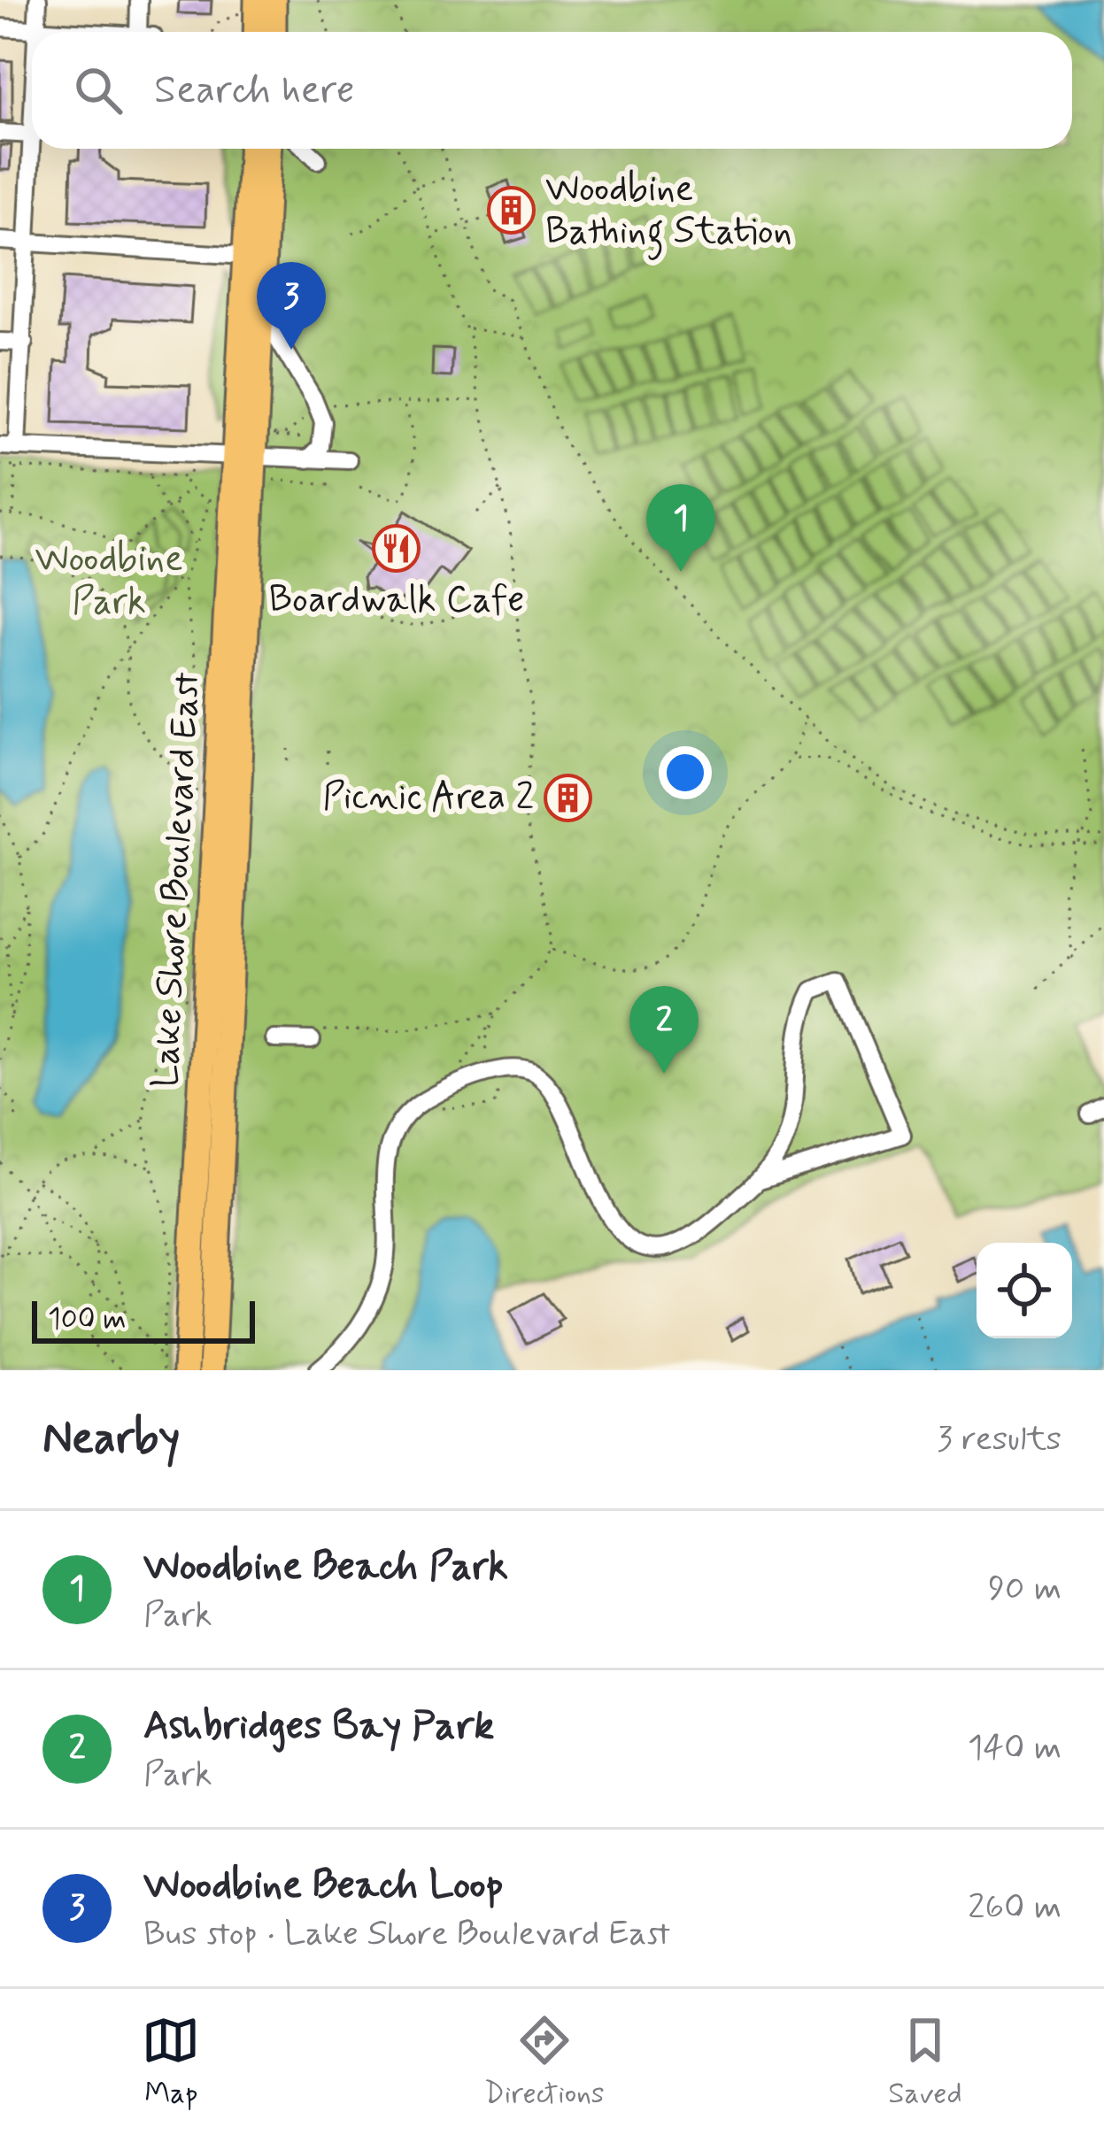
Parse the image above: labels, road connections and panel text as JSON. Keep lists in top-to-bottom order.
{
  "streets": {
    "highway": ["Lake Shore Boulevard East"]
  },
  "parks": ["Woodbine Park"],
  "places": {
    "building": ["Woodbine Bathing Station", "Picnic Area 2"],
    "restaurant": ["Boardwalk Cafe"]
  },
  "scale_bar": "100 m",
  "page": {
    "search": "Search here",
    "pins": ["3", "1", "2"],
    "scale": "100 m",
    "heading": ["Nearby", "3 results"],
    "list": [
      {
        "mark": "1",
        "name": "Woodbine Beach Park",
        "note": "Park",
        "value": "90 m"
      },
      {
        "mark": "2",
        "name": "Ashbridges Bay Park",
        "note": "Park",
        "value": "140 m"
      },
      {
        "mark": "3",
        "name": "Woodbine Beach Loop",
        "note": "Bus stop · Lake Shore Boulevard East",
        "value": "260 m"
      }
    ],
    "nav": ["Map", "Directions", "Saved"]
  }
}
